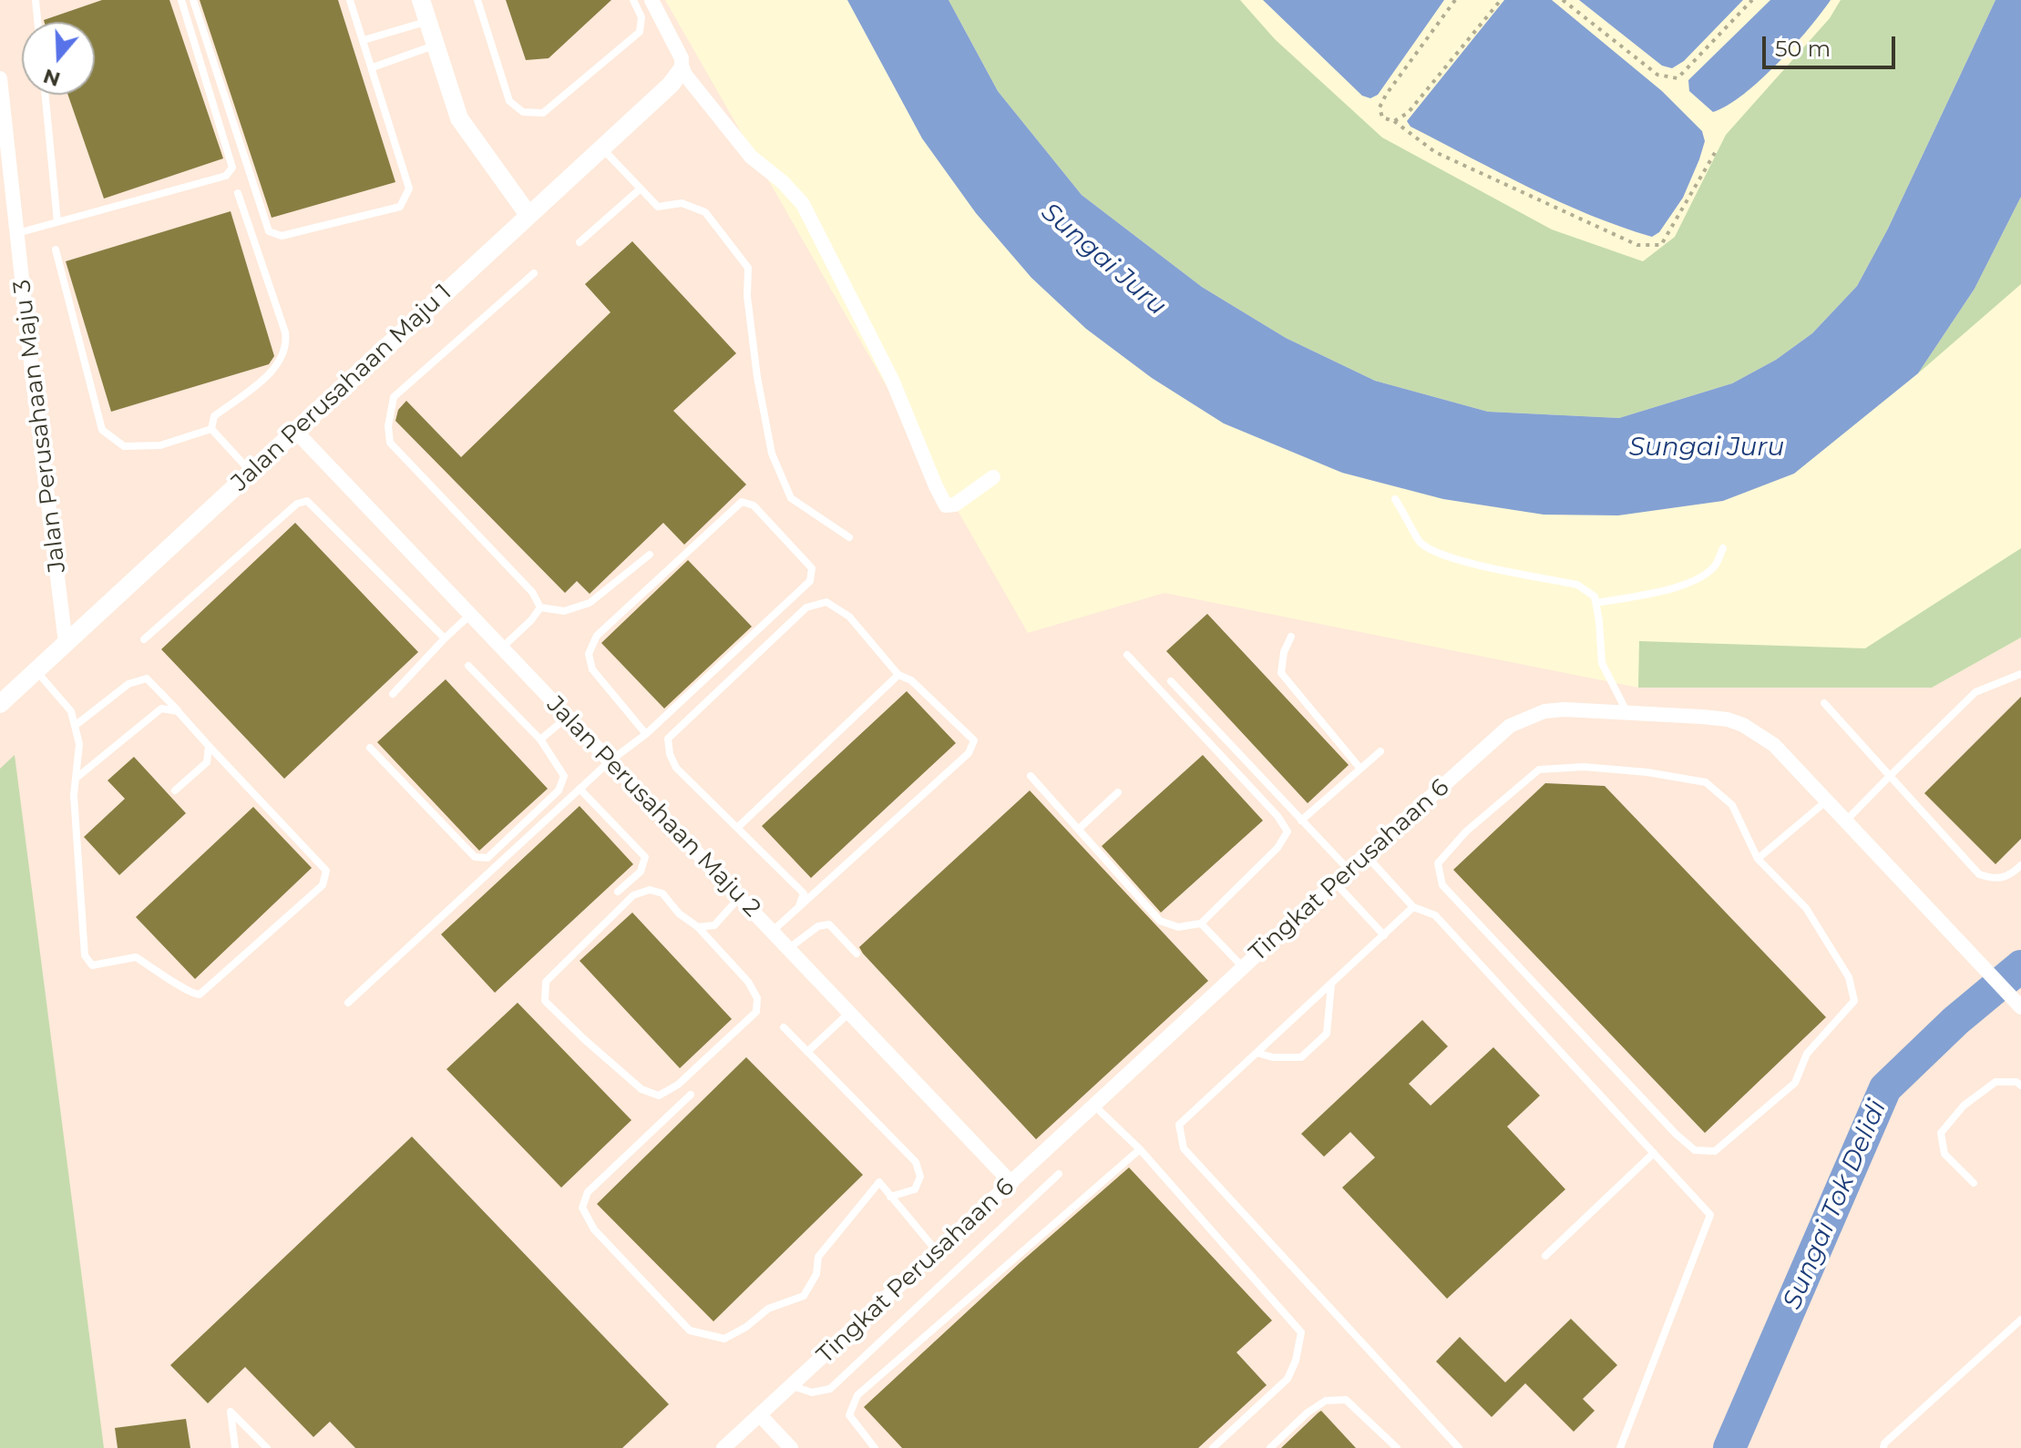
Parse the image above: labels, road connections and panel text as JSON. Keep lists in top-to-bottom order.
{
  "streets": {
    "street": [
      "Jalan Perusahaan Maju 1",
      "Jalan Perusahaan Maju 3",
      "Jalan Perusahaan Maju 2",
      "Tingkat Perusahaan 6"
    ]
  },
  "crossings": [
    ["Jalan Perusahaan Maju 1", "Jalan Perusahaan Maju 3"],
    ["Jalan Perusahaan Maju 1", "Jalan Perusahaan Maju 2"],
    ["Jalan Perusahaan Maju 2", "Tingkat Perusahaan 6"]
  ],
  "water": ["Sungai Juru", "Sungai Tok Delidi"],
  "scale_bar": "50 m",
  "north": "bottom"
}
